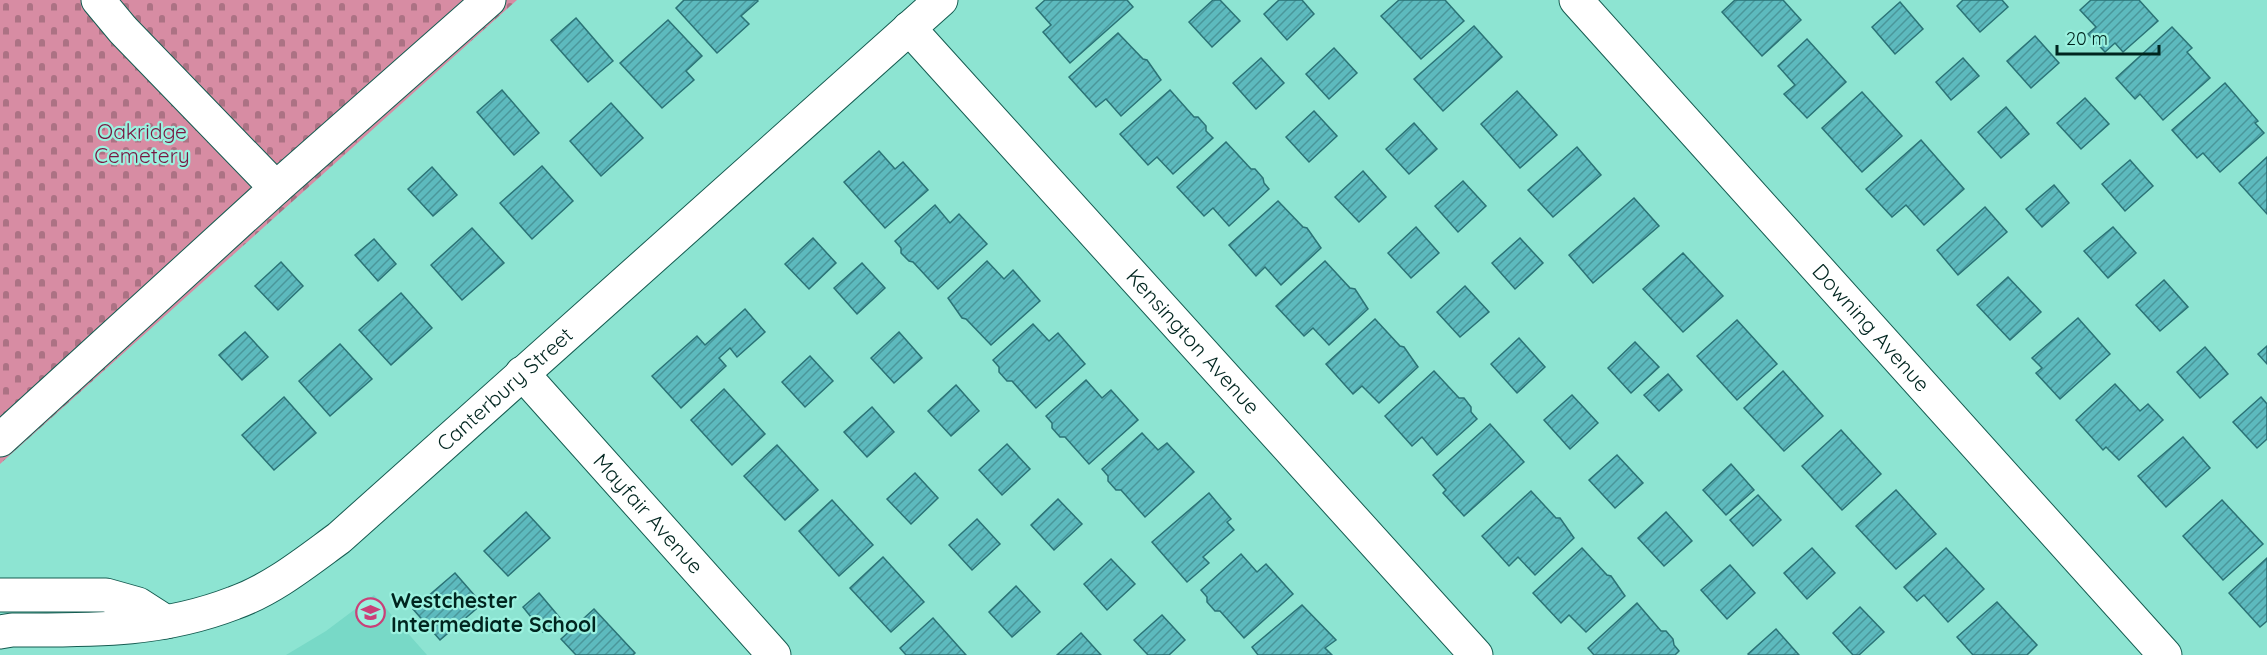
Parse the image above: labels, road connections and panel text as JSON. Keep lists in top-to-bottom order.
{
  "streets": {
    "street": [
      "Downing Avenue",
      "Kensington Avenue",
      "Canterbury Street",
      "Mayfair Avenue"
    ]
  },
  "crossings": [
    ["Kensington Avenue", "Canterbury Street"],
    ["Canterbury Street", "Mayfair Avenue"]
  ],
  "parks": ["Oakridge Cemetery"],
  "places": {
    "school or university": ["Westchester Intermediate School"]
  },
  "scale_bar": "20 m"
}
